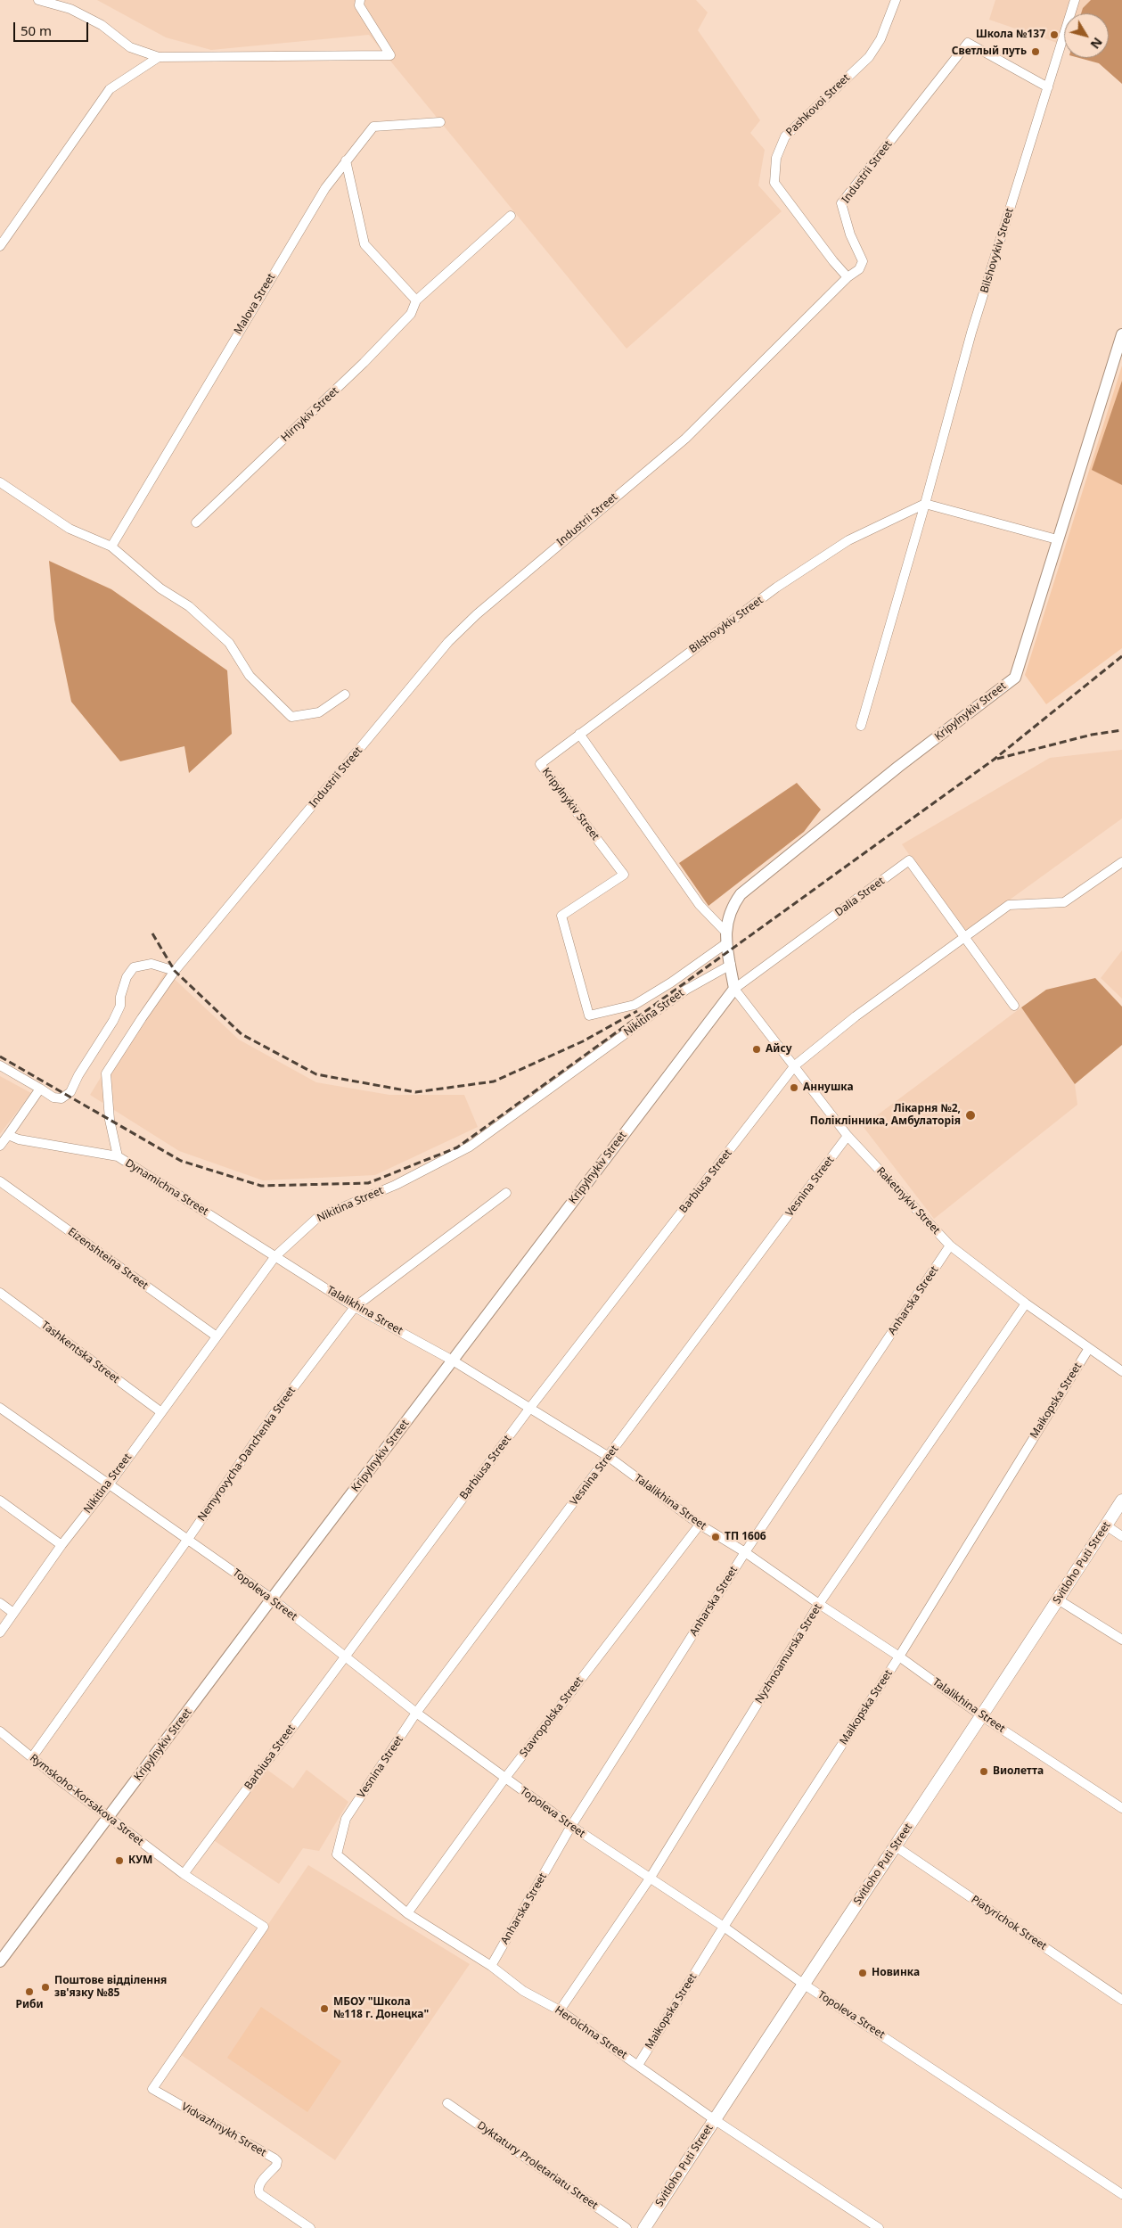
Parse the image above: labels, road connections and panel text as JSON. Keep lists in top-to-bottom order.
{
  "streets": {
    "main road": ["Svitloho Puti Street"],
    "street": [
      "Pashkovoi Street",
      "Industrii Street",
      "Bilshovykiv Street",
      "Malova Street",
      "Hirnykiv Street",
      "Kripylnykiv Street",
      "Dalia Street",
      "Nikitina Street",
      "Barbiusa Street",
      "Vesnina Street",
      "Dynamichna Street",
      "Raketnykiv Street",
      "Eizenshteina Street",
      "Anharska Street",
      "Talalikhina Street",
      "Tashkentska Street",
      "Maikopska Street",
      "Nemyrovycha-Danchenka Street",
      "Topoleva Street",
      "Nyzhnoamurska Street",
      "Stavropolska Street",
      "Rymskoho-Korsakova Street",
      "Piatyrichok Street",
      "Heroichna Street",
      "Vidvazhnykh Street",
      "Dyktatury Proletariatu Street"
    ]
  },
  "crossings": [
    ["Pashkovoi Street", "Industrii Street"],
    ["Industrii Street", "Bilshovykiv Street"],
    ["Industrii Street", "Dynamichna Street"],
    ["Bilshovykiv Street", "Kripylnykiv Street"],
    ["Kripylnykiv Street", "Dalia Street"],
    ["Kripylnykiv Street", "Nikitina Street"],
    ["Kripylnykiv Street", "Raketnykiv Street"],
    ["Kripylnykiv Street", "Talalikhina Street"],
    ["Kripylnykiv Street", "Topoleva Street"],
    ["Kripylnykiv Street", "Rymskoho-Korsakova Street"],
    ["Dalia Street", "Raketnykiv Street"],
    ["Nikitina Street", "Dynamichna Street"],
    ["Nikitina Street", "Eizenshteina Street"],
    ["Nikitina Street", "Talalikhina Street"],
    ["Nikitina Street", "Tashkentska Street"],
    ["Nikitina Street", "Topoleva Street"],
    ["Barbiusa Street", "Raketnykiv Street"],
    ["Barbiusa Street", "Talalikhina Street"],
    ["Barbiusa Street", "Topoleva Street"],
    ["Barbiusa Street", "Rymskoho-Korsakova Street"],
    ["Vesnina Street", "Raketnykiv Street"],
    ["Vesnina Street", "Talalikhina Street"],
    ["Vesnina Street", "Topoleva Street"],
    ["Vesnina Street", "Heroichna Street"],
    ["Dynamichna Street", "Talalikhina Street"],
    ["Raketnykiv Street", "Anharska Street"],
    ["Raketnykiv Street", "Maikopska Street"],
    ["Raketnykiv Street", "Nyzhnoamurska Street"],
    ["Anharska Street", "Talalikhina Street"],
    ["Anharska Street", "Topoleva Street"],
    ["Anharska Street", "Heroichna Street"],
    ["Talalikhina Street", "Maikopska Street"],
    ["Talalikhina Street", "Nemyrovycha-Danchenka Street"],
    ["Talalikhina Street", "Svitloho Puti Street"],
    ["Talalikhina Street", "Nyzhnoamurska Street"],
    ["Talalikhina Street", "Stavropolska Street"],
    ["Maikopska Street", "Topoleva Street"],
    ["Maikopska Street", "Heroichna Street"],
    ["Nemyrovycha-Danchenka Street", "Topoleva Street"],
    ["Nemyrovycha-Danchenka Street", "Rymskoho-Korsakova Street"],
    ["Svitloho Puti Street", "Topoleva Street"],
    ["Svitloho Puti Street", "Piatyrichok Street"],
    ["Svitloho Puti Street", "Heroichna Street"],
    ["Topoleva Street", "Nyzhnoamurska Street"],
    ["Topoleva Street", "Stavropolska Street"],
    ["Nyzhnoamurska Street", "Heroichna Street"],
    ["Stavropolska Street", "Heroichna Street"],
    ["Rymskoho-Korsakova Street", "Vidvazhnykh Street"]
  ],
  "places": [
    "Школа №137",
    "Светлый путь",
    "Айсу",
    "Аннушка",
    "Лікарня №2, Поліклінника, Амбулаторія",
    "ТП 1606",
    "Виолетта",
    "КУМ",
    "Новинка",
    "Поштове відділення зв'язку №85",
    "Риби",
    "МБОУ \"Школа №118 г. Донецка\""
  ],
  "scale_bar": "50 m",
  "north": "bottom right"
}
